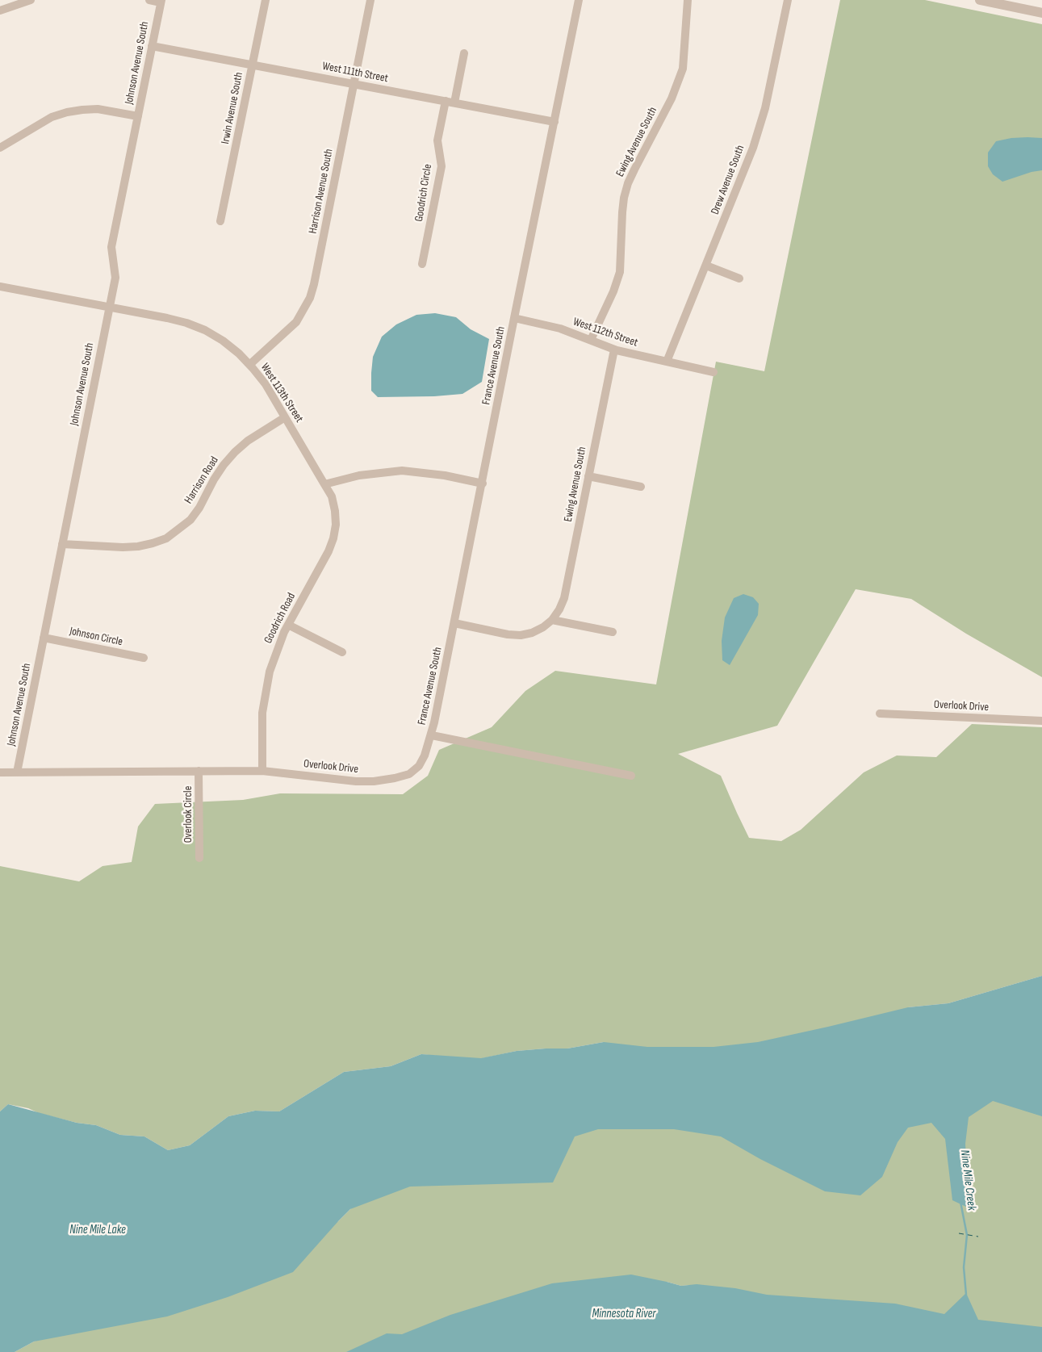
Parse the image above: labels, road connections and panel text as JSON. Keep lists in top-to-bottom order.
{
  "streets": {
    "street": [
      "Johnson Avenue South",
      "West 111th Street",
      "Irwin Avenue South",
      "Ewing Avenue South",
      "Drew Avenue South",
      "Harrison Avenue South",
      "Goodrich Circle",
      "West 112th Street",
      "France Avenue South",
      "West 113th Street",
      "Harrison Road",
      "Goodrich Road",
      "Johnson Circle",
      "Overlook Drive",
      "Overlook Circle"
    ]
  },
  "crossings": [
    ["Johnson Avenue South", "West 111th Street"],
    ["Johnson Avenue South", "West 113th Street"],
    ["Johnson Avenue South", "Harrison Road"],
    ["Johnson Avenue South", "Johnson Circle"],
    ["Johnson Avenue South", "Overlook Drive"],
    ["West 111th Street", "Irwin Avenue South"],
    ["West 111th Street", "Harrison Avenue South"],
    ["West 111th Street", "Goodrich Circle"],
    ["West 111th Street", "France Avenue South"],
    ["Ewing Avenue South", "West 112th Street"],
    ["Drew Avenue South", "West 112th Street"],
    ["Harrison Avenue South", "West 113th Street"],
    ["West 112th Street", "France Avenue South"],
    ["France Avenue South", "Overlook Drive"],
    ["West 113th Street", "Harrison Road"],
    ["West 113th Street", "Goodrich Road"],
    ["Goodrich Road", "Overlook Drive"],
    ["Overlook Drive", "Overlook Circle"]
  ],
  "water": ["Nine Mile Creek", "Nine Mile Lake", "Minnesota River"]
}
